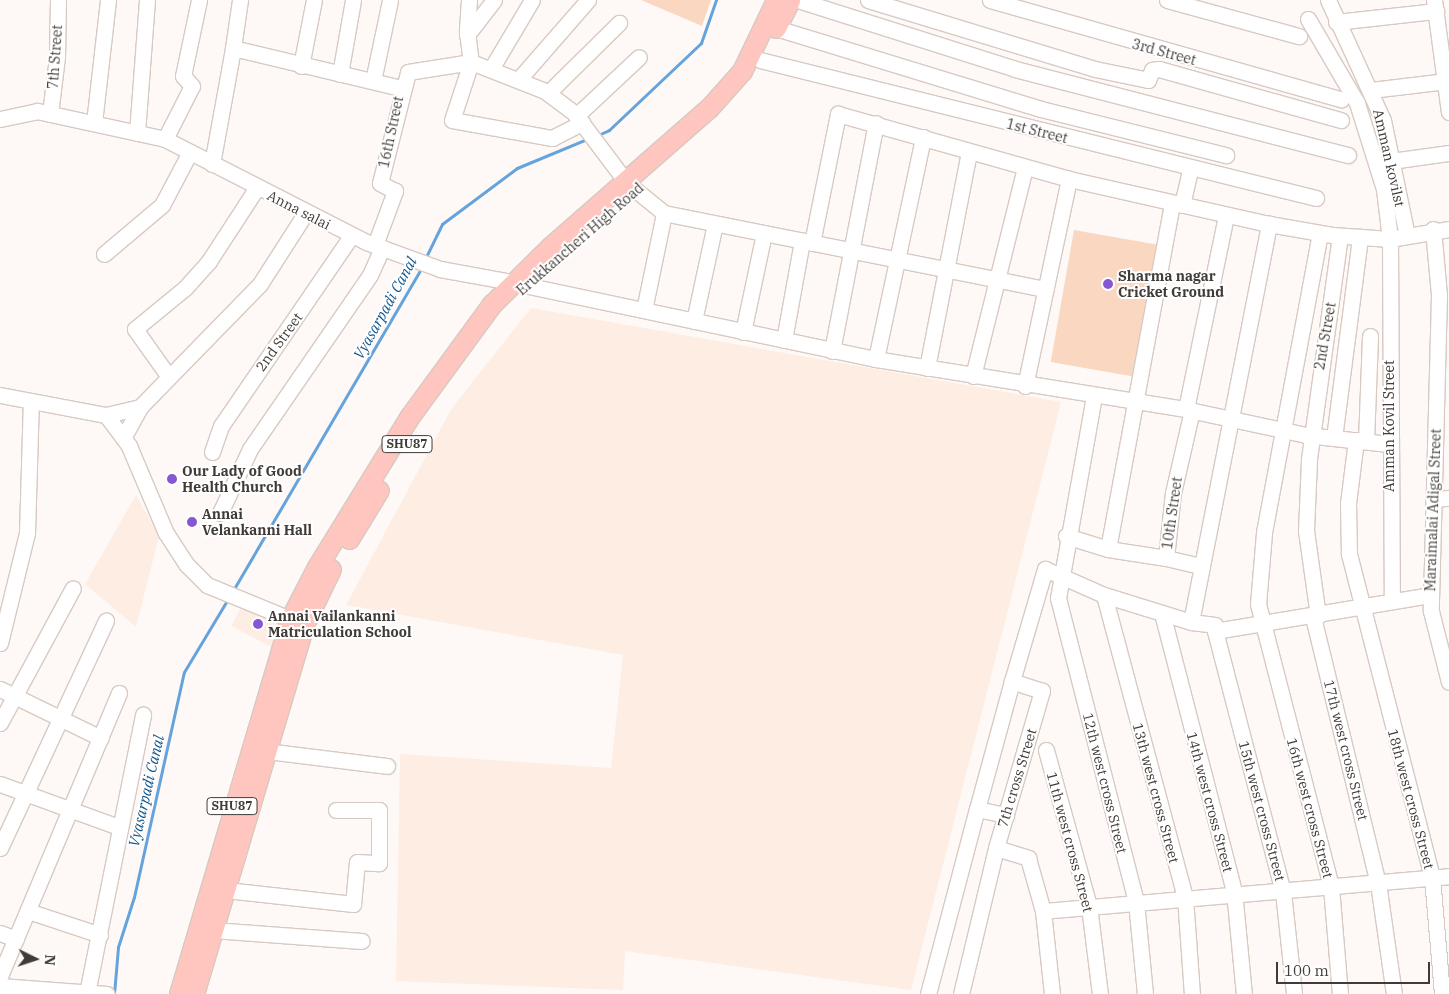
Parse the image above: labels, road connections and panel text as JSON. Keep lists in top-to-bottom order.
{
  "streets": {
    "main road": ["Erukkancheri High Road", "SHU87"],
    "street": [
      "3rd Street",
      "7th Street",
      "1st Street",
      "16th Street",
      "Amman kovilst",
      "Anna salai",
      "2nd Street",
      "Amman Kovil Street",
      "Maraimalai Adigal Street",
      "10th Street",
      "17th west cross Street",
      "7th cross Street",
      "12th west cross Street",
      "13th west cross Street",
      "18th west cross Street",
      "14th west cross Street",
      "16th west cross Street",
      "15th west cross Street",
      "11th west cross Street"
    ]
  },
  "crossings": [
    ["1st Street", "Erukkancheri High Road"],
    ["16th Street", "Anna salai"],
    ["Anna salai", "Erukkancheri High Road"],
    ["Anna salai", "2nd Street"],
    ["Anna salai", "Amman Kovil Street"],
    ["Anna salai", "SHU87"],
    ["Anna salai", "10th Street"],
    ["Anna salai", "12th west cross Street"],
    ["Anna salai", "18th west cross Street"],
    ["Anna salai", "16th west cross Street"],
    ["Erukkancheri High Road", "SHU87"],
    ["2nd Street", "17th west cross Street"],
    ["10th Street", "12th west cross Street"]
  ],
  "water": ["Vyasarpadi Canal"],
  "places": [
    "Sharma nagar Cricket Ground",
    "Our Lady of Good Health Church",
    "Annai Velankanni Hall",
    "Annai Vailankanni Matriculation School"
  ],
  "scale_bar": "100 m",
  "north": "right"
}
